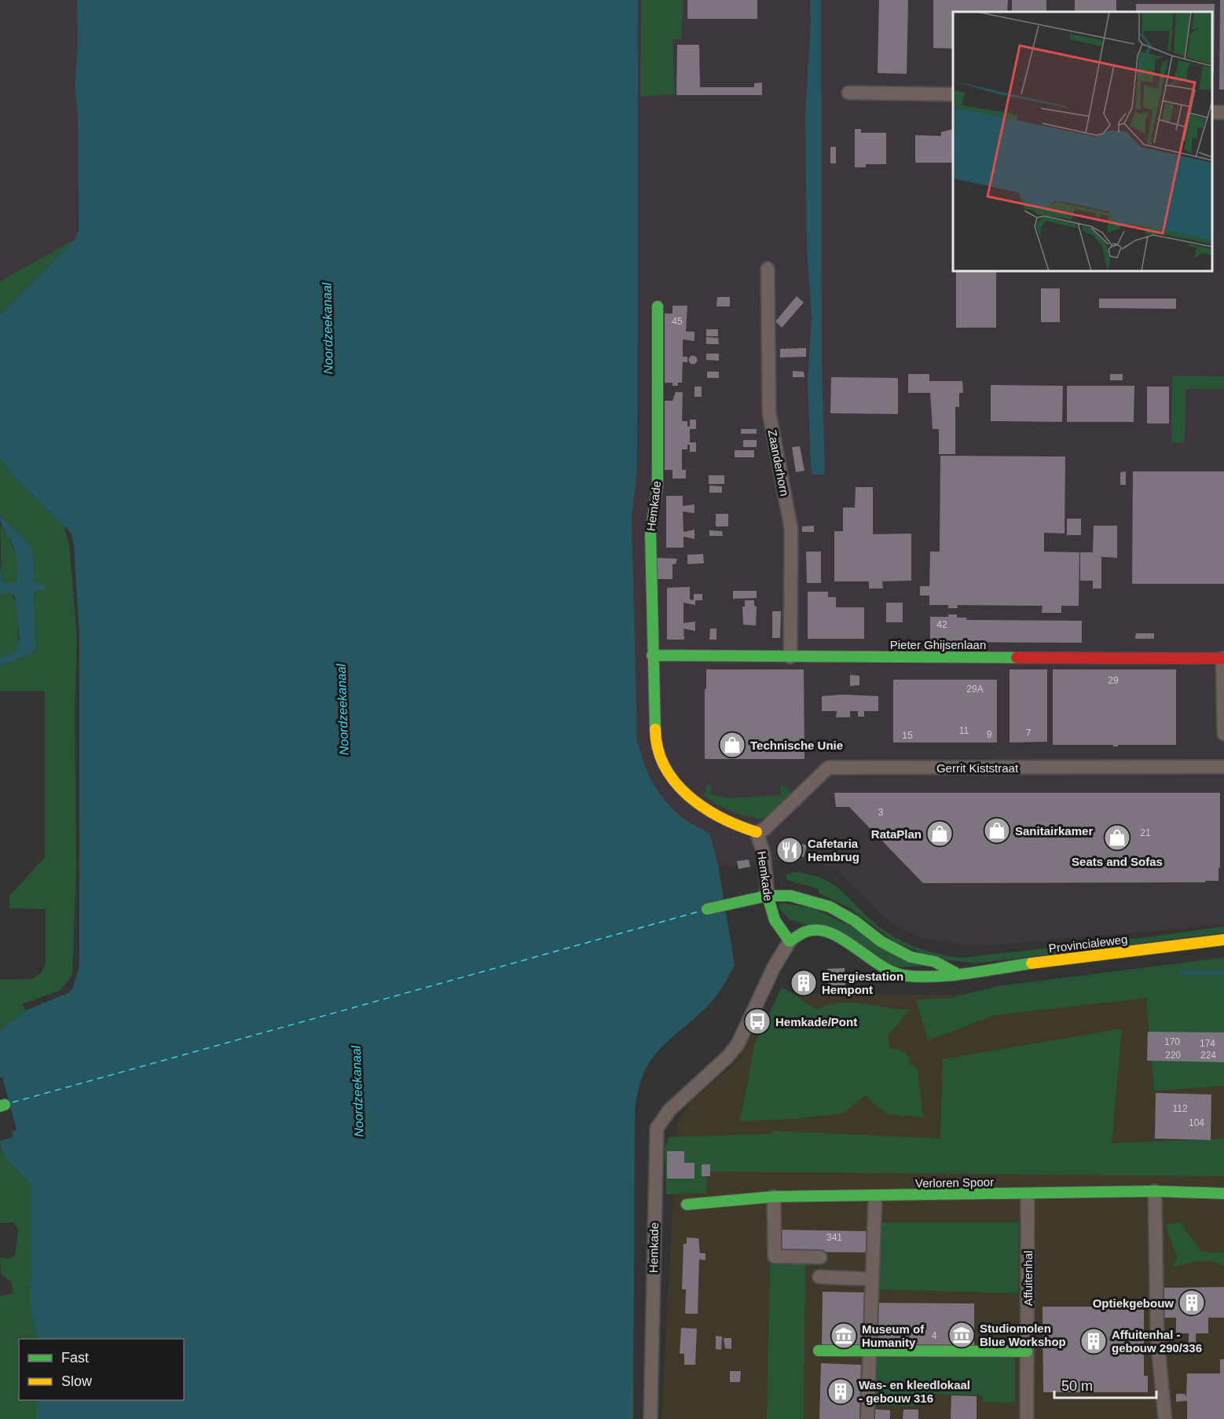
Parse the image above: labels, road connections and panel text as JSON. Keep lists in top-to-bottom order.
{
  "streets": {
    "street": [
      "Zaanderhorn",
      "Hemkade",
      "Pieter Ghijsenlaan",
      "Gerrit Kiststraat",
      "Provincialeweg",
      "Verloren Spoor",
      "Affuitenhal"
    ]
  },
  "crossings": [
    ["Zaanderhorn", "Pieter Ghijsenlaan"],
    ["Hemkade", "Pieter Ghijsenlaan"],
    ["Hemkade", "Gerrit Kiststraat"],
    ["Hemkade", "Provincialeweg"],
    ["Verloren Spoor", "Affuitenhal"]
  ],
  "water": ["Noordzeekanaal"],
  "places": {
    "shop": [
      "Technische Unie",
      "Sanitairkamer",
      "RataPlan",
      "Seats and Sofas"
    ],
    "restaurant": ["Cafetaria Hembrug"],
    "building": [
      "Energiestation Hempont",
      "Optiekgebouw",
      "Affuitenhal - gebouw 290/336",
      "Was- en kleedlokaal - gebouw 316"
    ],
    "bus stop": ["Hemkade/Pont"],
    "museum": ["Studiomolen Blue Workshop", "Museum of Humanity"]
  },
  "house_numbers": [
    "45",
    "42",
    "29",
    "29A",
    "11",
    "7",
    "9",
    "15",
    "3",
    "21",
    "170",
    "174",
    "220",
    "224",
    "112",
    "104",
    "341",
    "4"
  ],
  "legend": ["Fast", "Slow"],
  "scale_bar": "50 m"
}
